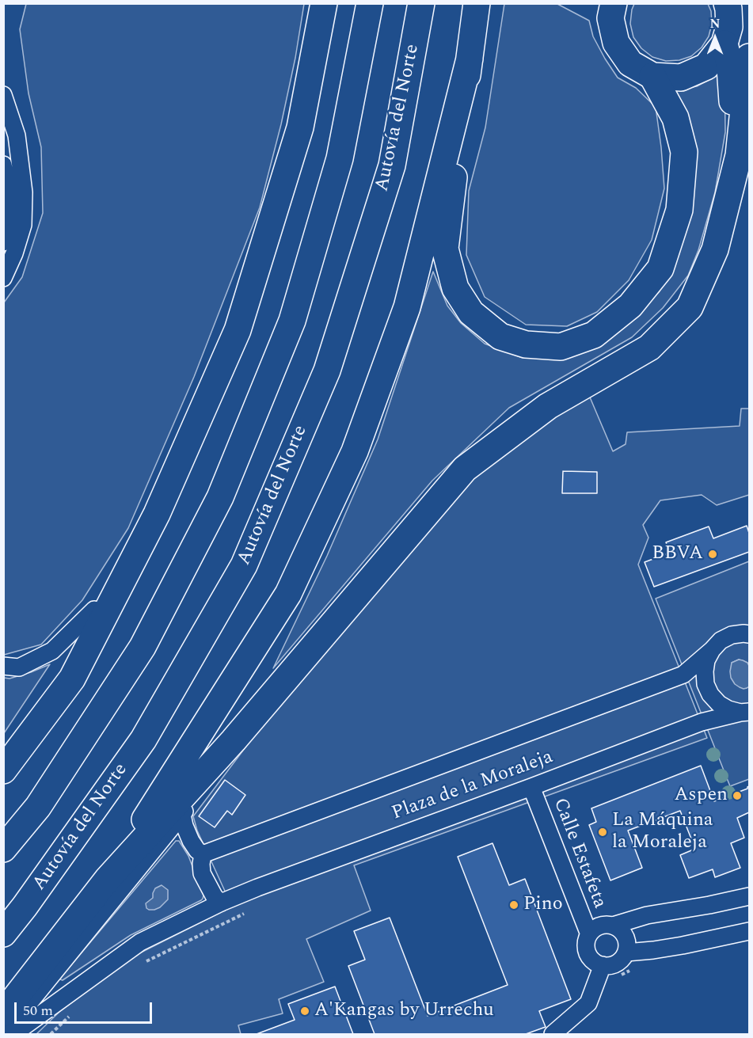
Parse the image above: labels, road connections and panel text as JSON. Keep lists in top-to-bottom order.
{
  "streets": {
    "main road": ["Autovía del Norte"],
    "street": ["Plaza de la Moraleja", "Calle Estafeta"]
  },
  "crossings": [
    ["Plaza de la Moraleja", "Calle Estafeta"]
  ],
  "places": [
    "BBVA",
    "Aspen",
    "La Máquina la Moraleja",
    "Pino",
    "A'Kangas by Urrechu"
  ],
  "scale_bar": "50 m",
  "north": "top"
}
